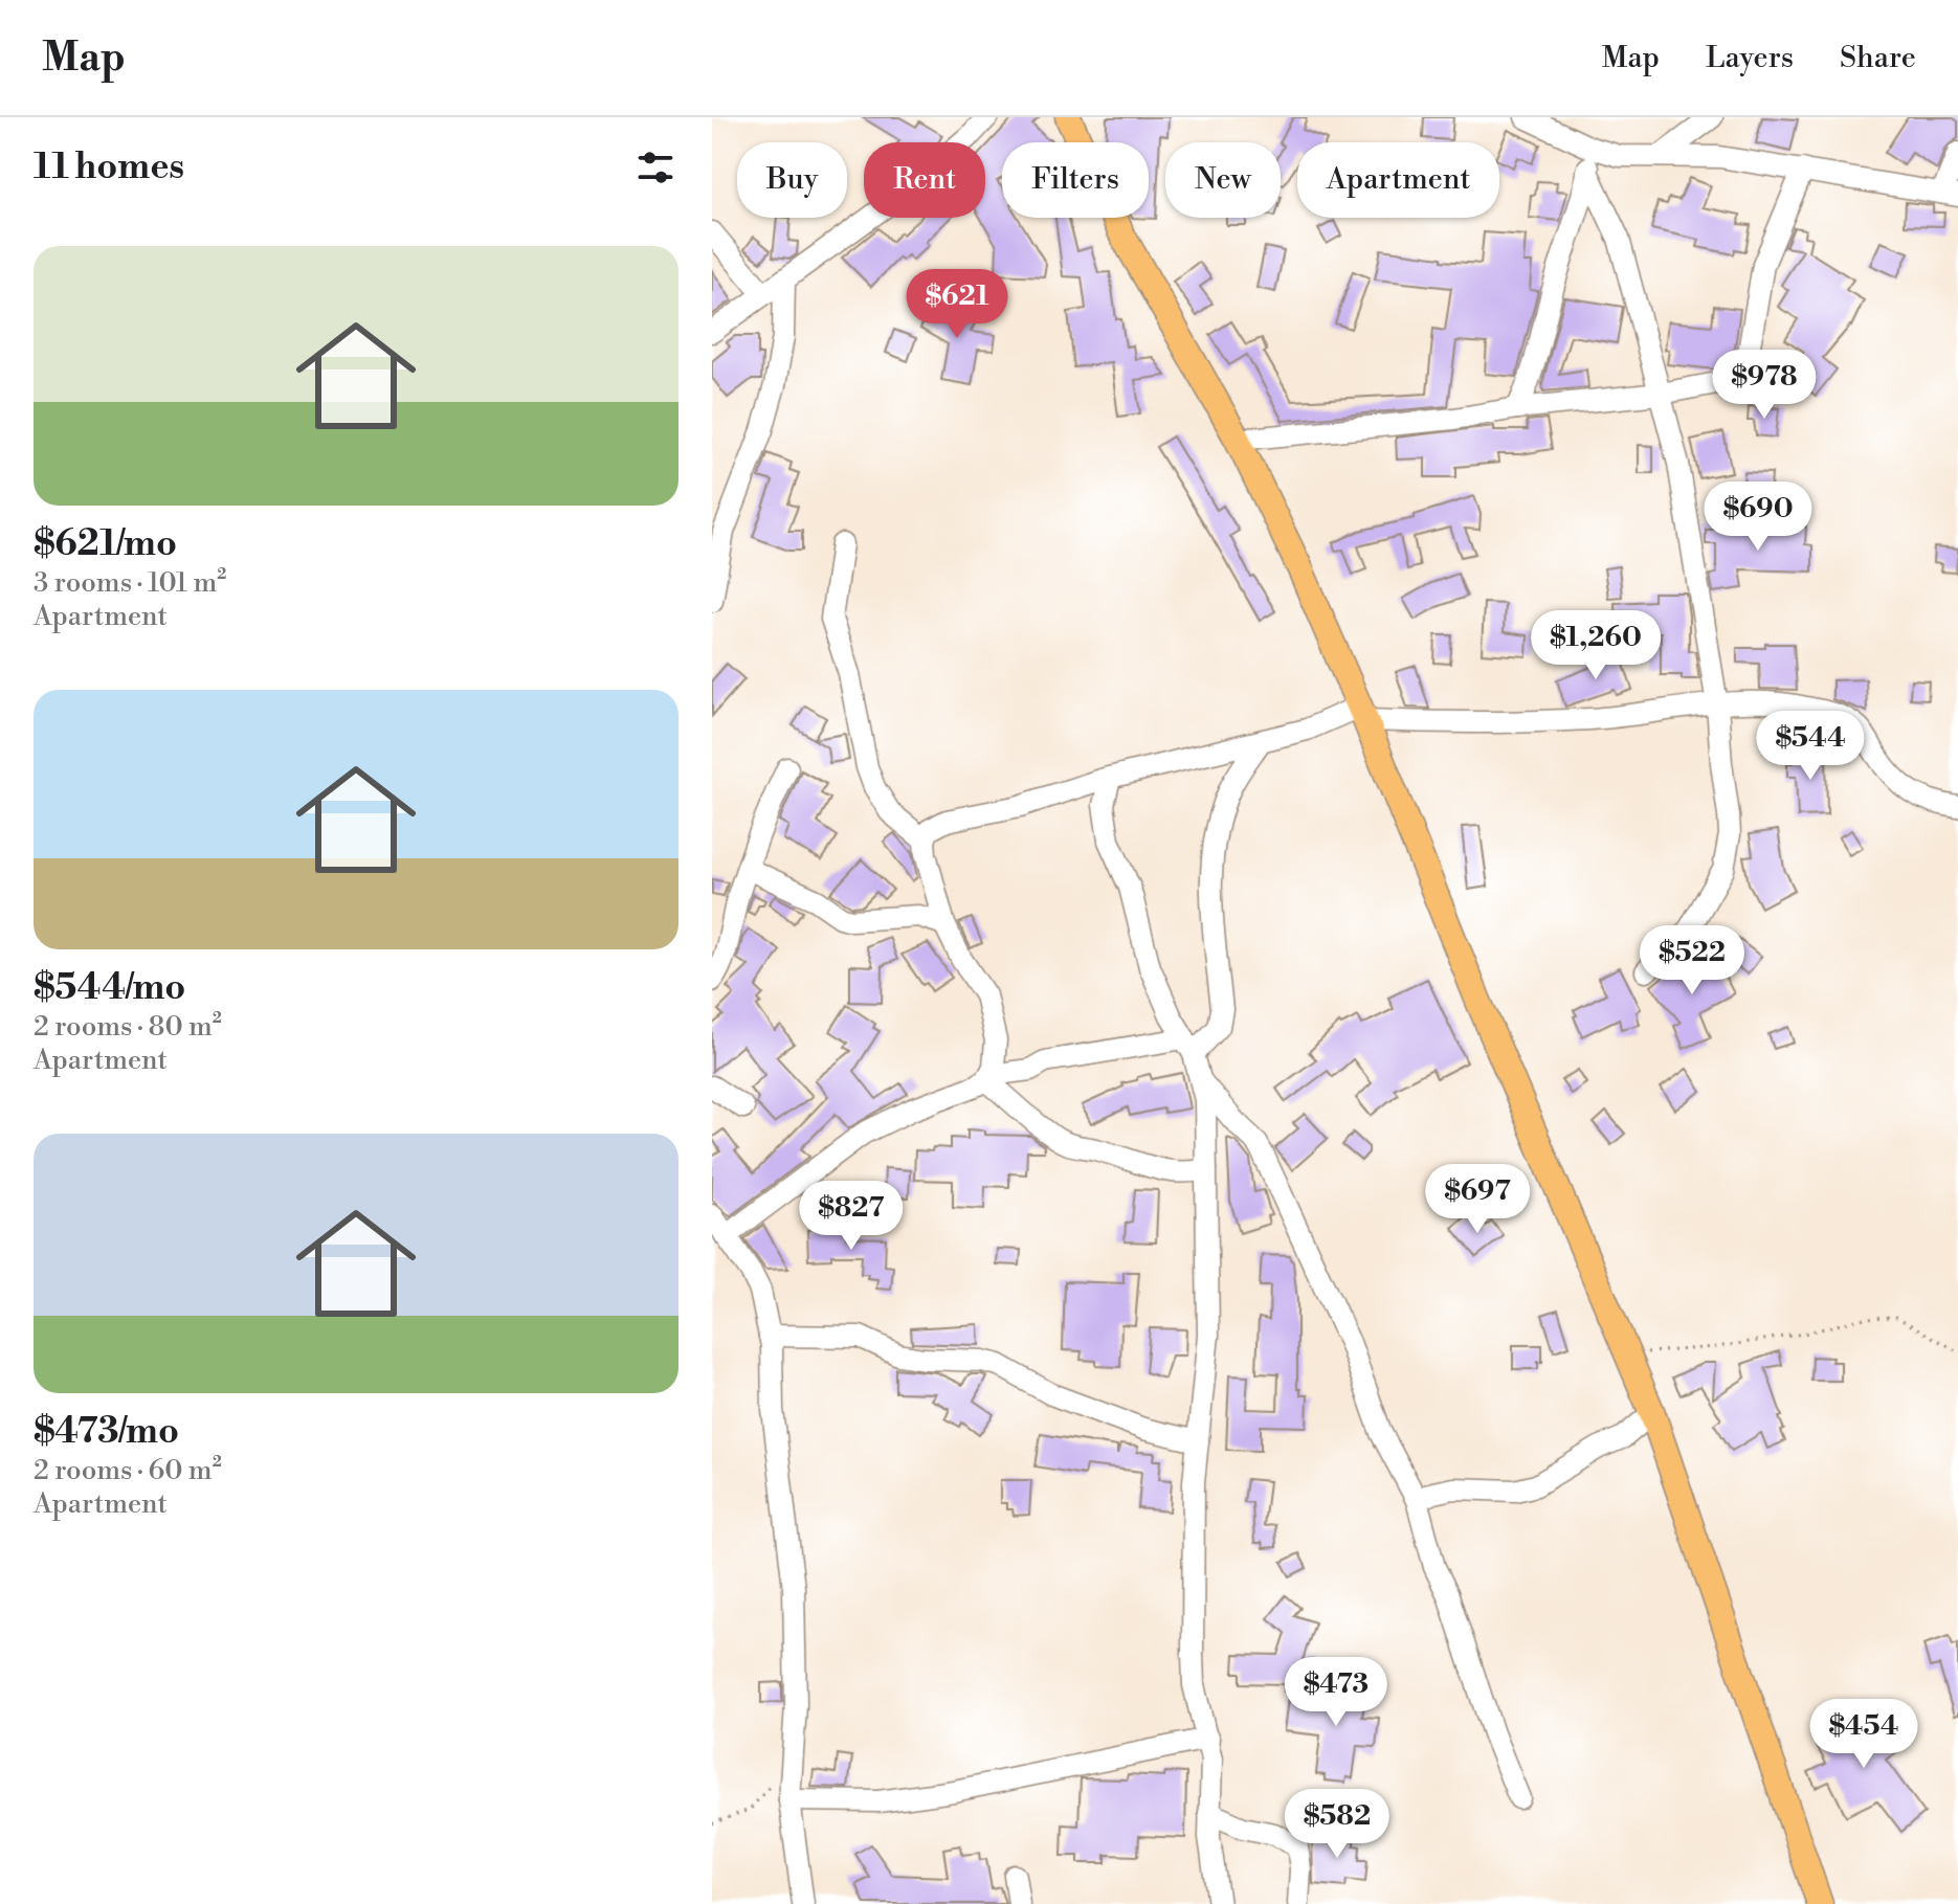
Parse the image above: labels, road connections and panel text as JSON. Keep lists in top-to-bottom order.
{
  "page": {
    "header": "Map",
    "nav": ["Map", "Layers", "Share"],
    "heading": "11 homes",
    "chip": [
      "Buy",
      "Rent",
      "Filters",
      "New",
      "Apartment"
    ],
    "list": [
      {
        "name": "$621/mo",
        "note": "3 rooms · 101 m² · Apartment"
      },
      {
        "name": "$544/mo",
        "note": "2 rooms · 80 m² · Apartment"
      },
      {
        "name": "$473/mo",
        "note": "2 rooms · 60 m² · Apartment"
      }
    ],
    "price": [
      "$621",
      "$978",
      "$690",
      "$1,260",
      "$544",
      "$522",
      "$697",
      "$827",
      "$473",
      "$454",
      "$582"
    ]
  }
}
